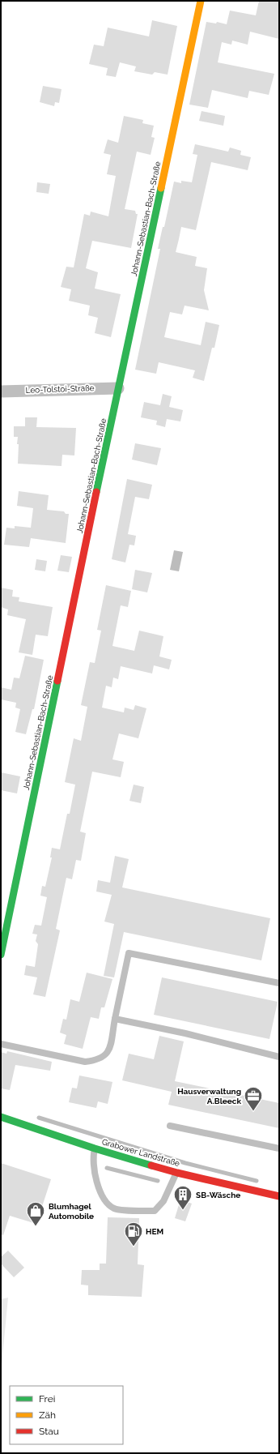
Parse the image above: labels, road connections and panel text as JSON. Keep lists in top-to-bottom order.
{
  "streets": {
    "street": ["Johann-Sebastian-Bach-Straße", "Leo-Tolstoi-Straße", "Grabower Landstraße"]
  },
  "crossings": [
    ["Johann-Sebastian-Bach-Straße", "Leo-Tolstoi-Straße"]
  ],
  "places": {
    "office": ["Hausverwaltung A.Bleeck"],
    "building": ["SB-Wäsche"],
    "shop": ["Blumhagel Automobile"],
    "fuel station": ["HEM"]
  },
  "legend": ["Frei", "Zäh", "Stau"]
}
